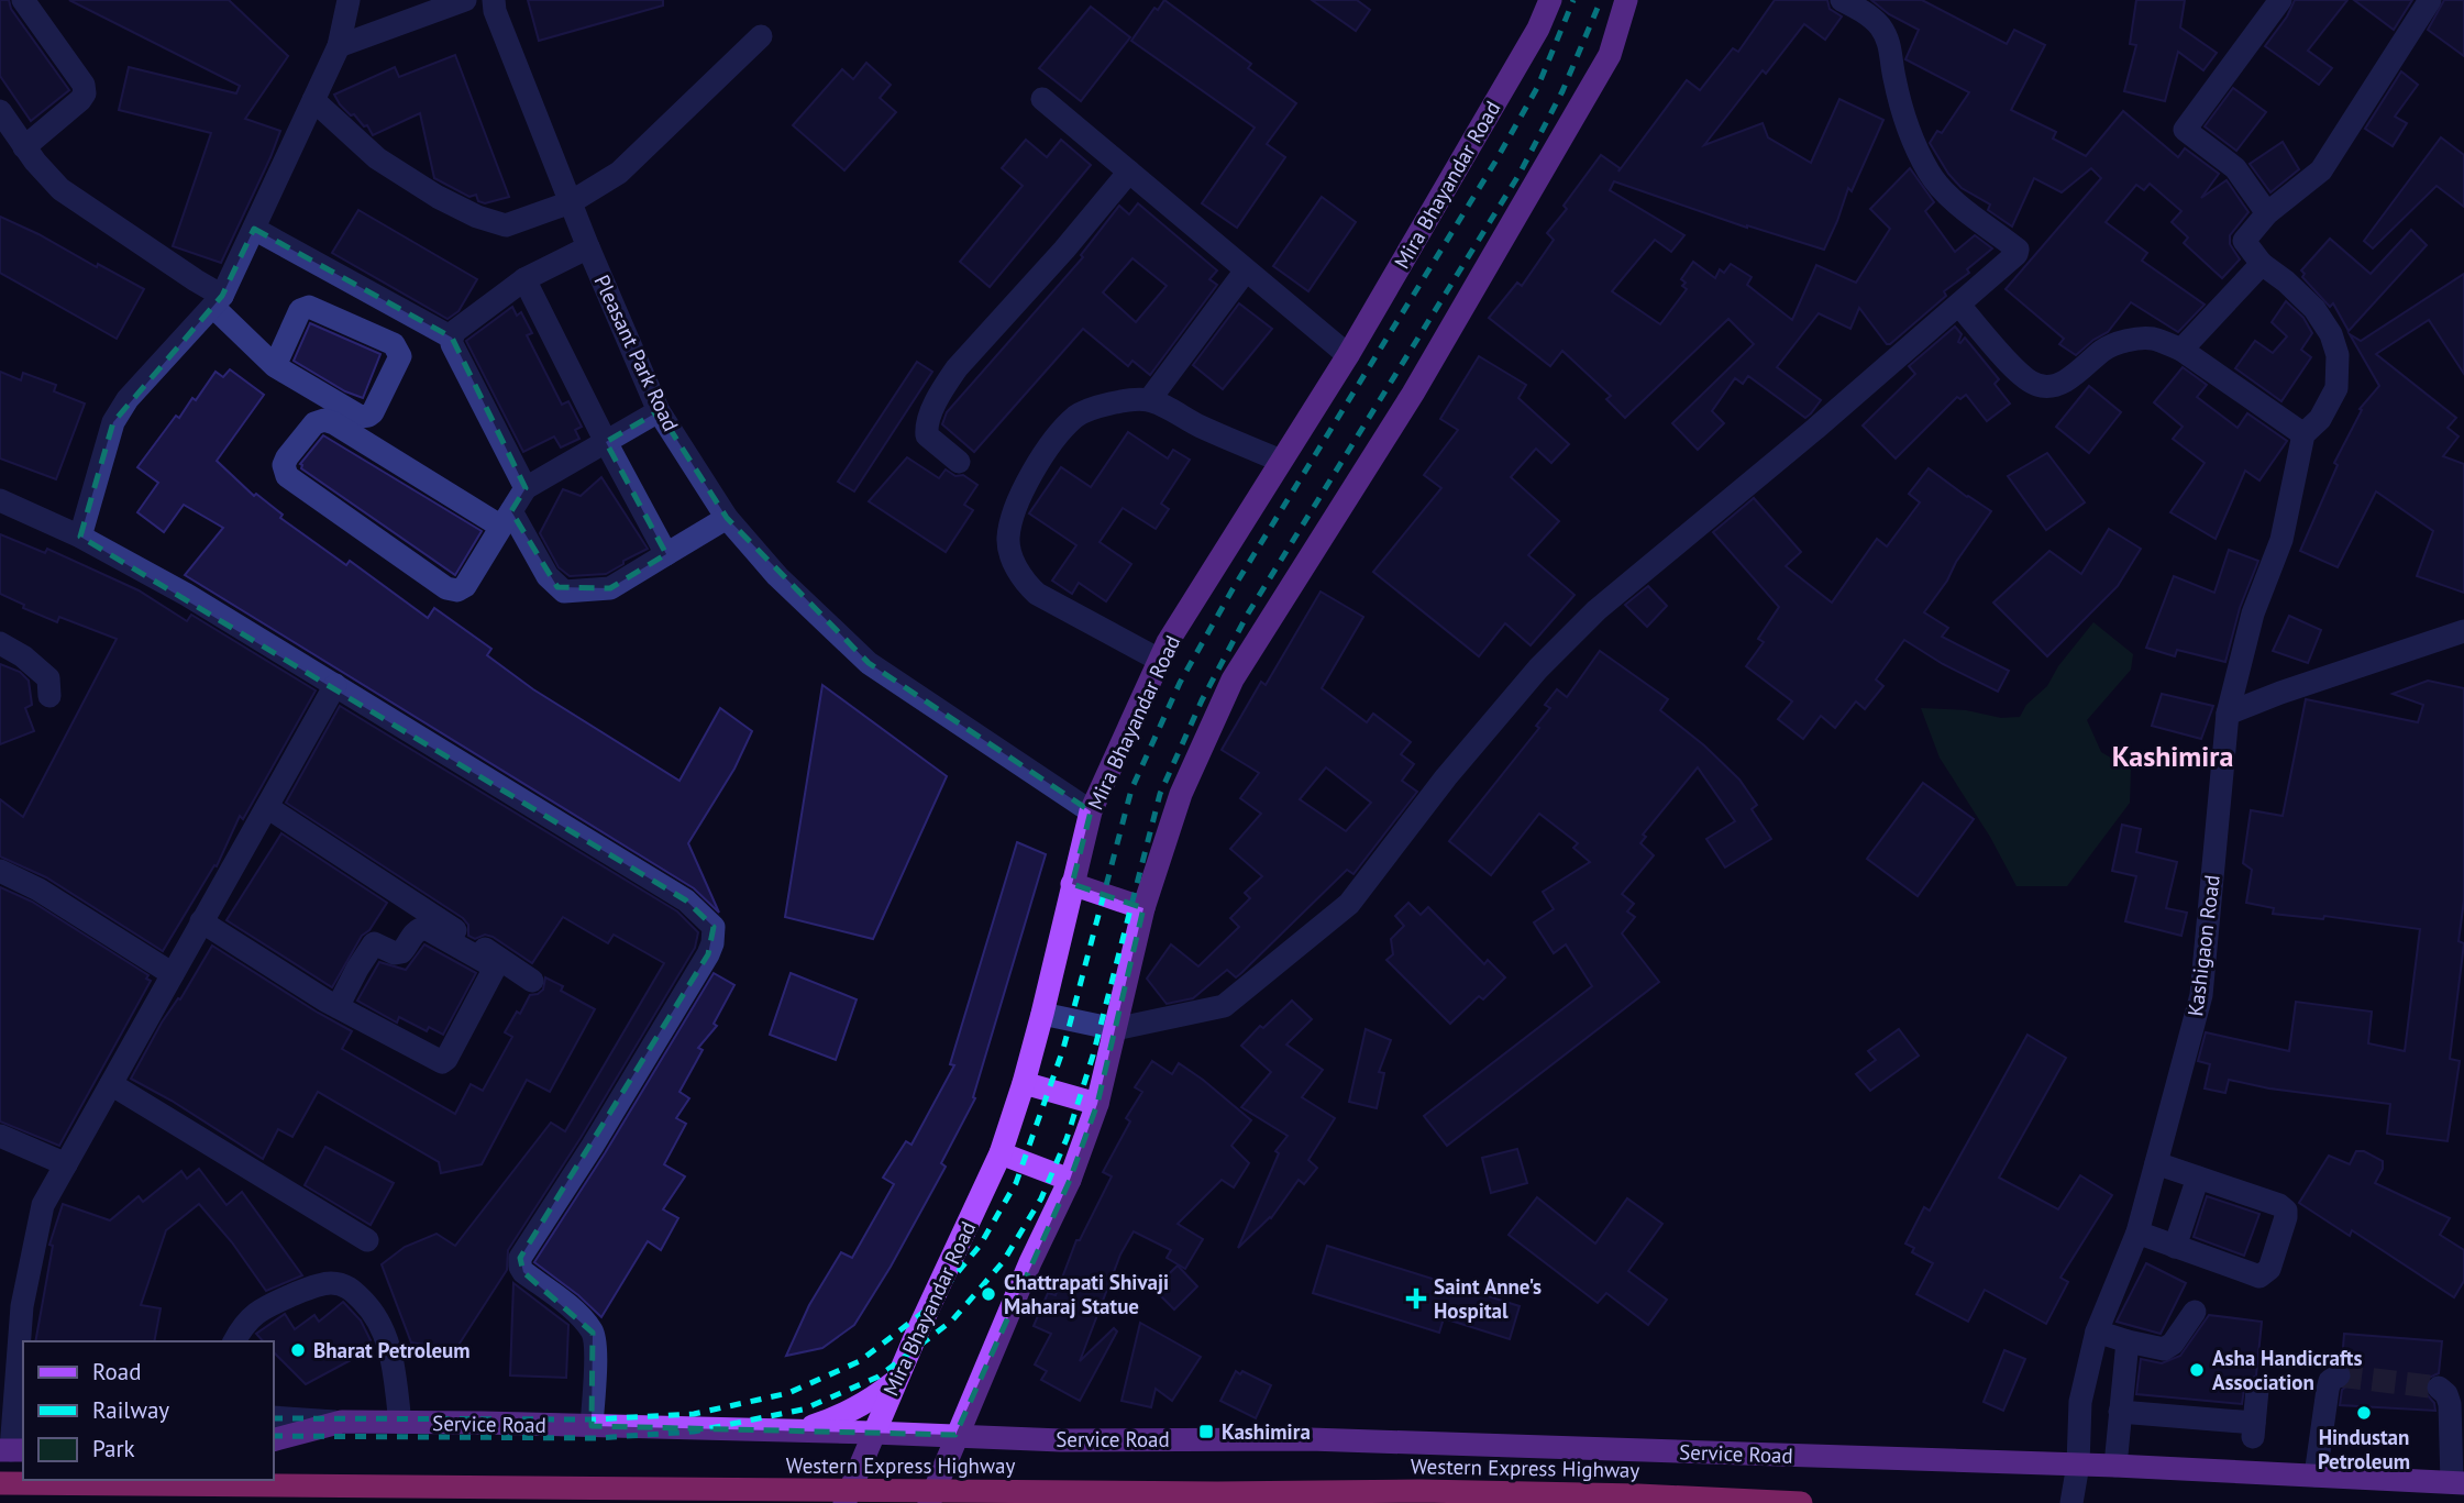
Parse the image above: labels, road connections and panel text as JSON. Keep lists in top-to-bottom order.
{
  "streets": {
    "highway": ["Western Express Highway"],
    "main road": ["Mira Bhayandar Road", "Service Road"],
    "street": ["Pleasant Park Road", "Kashigaon Road"]
  },
  "crossings": [
    ["Mira Bhayandar Road", "Pleasant Park Road"],
    ["Mira Bhayandar Road", "Service Road"],
    ["Kashigaon Road", "Service Road"]
  ],
  "districts": ["Kashimira"],
  "places": {
    "other": [
      "Chattrapati Shivaji Maharaj Statue",
      "Bharat Petroleum",
      "Asha Handicrafts Association",
      "Hindustan Petroleum"
    ],
    "health": ["Saint Anne's Hospital"],
    "transit": ["Kashimira"]
  },
  "legend": ["Road", "Railway", "Park"]
}
